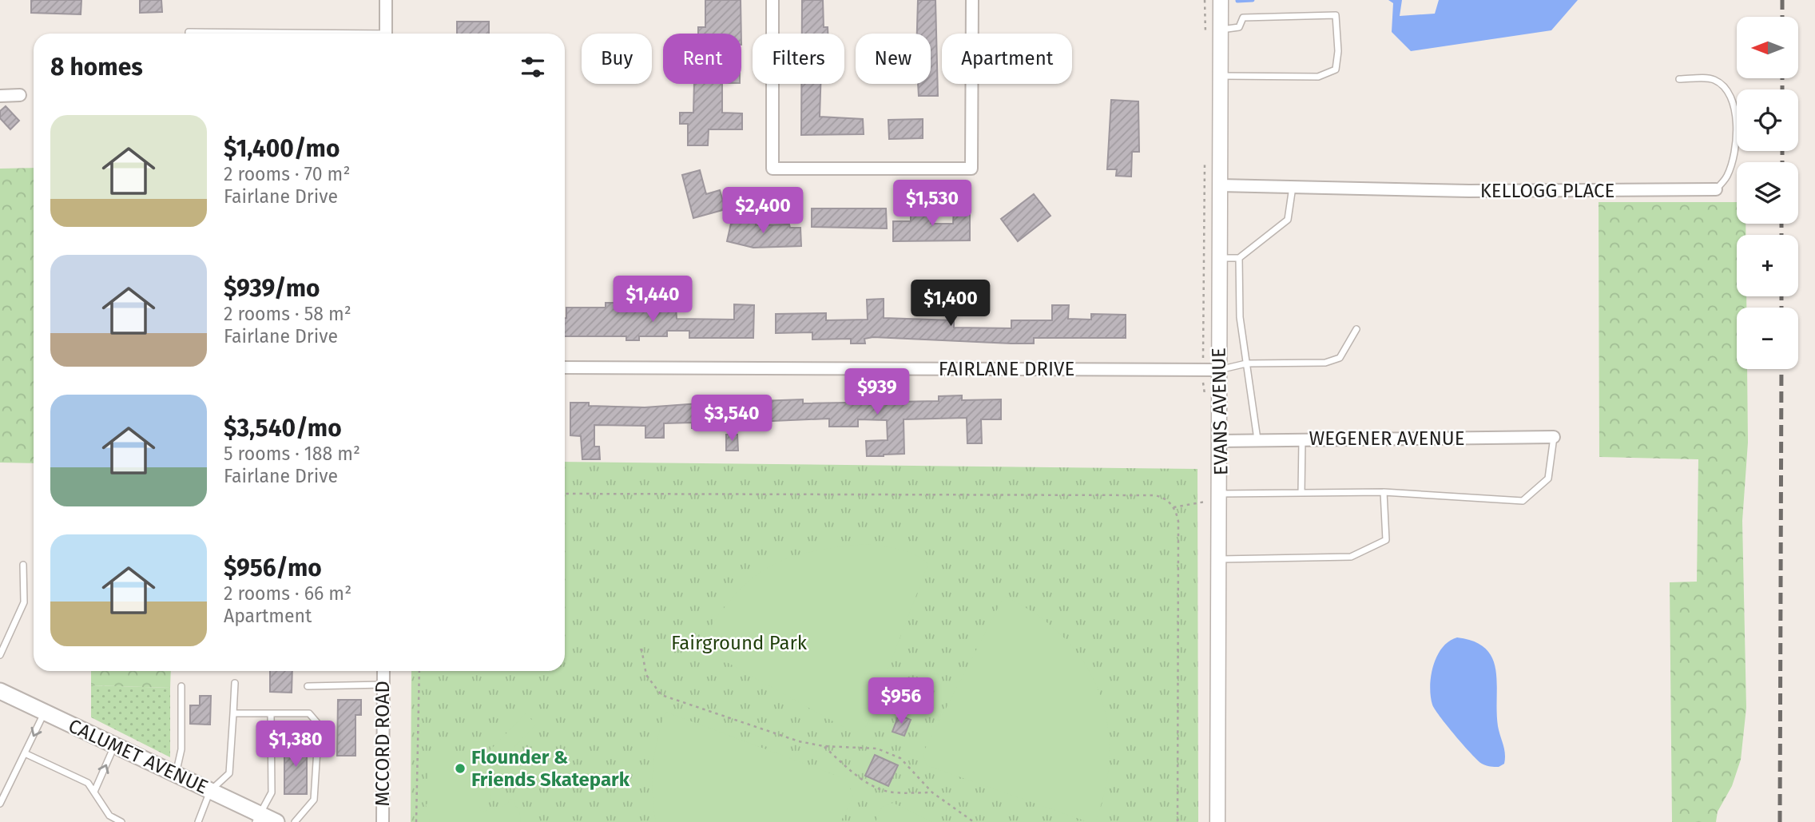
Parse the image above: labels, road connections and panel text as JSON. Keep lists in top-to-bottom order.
{
  "streets": {
    "main road": ["CALUMET AVENUE"],
    "street": [
      "KELLOGG PLACE",
      "FAIRLANE DRIVE",
      "EVANS AVENUE",
      "WEGENER AVENUE",
      "MCCORD ROAD"
    ]
  },
  "crossings": [
    ["KELLOGG PLACE", "EVANS AVENUE"],
    ["FAIRLANE DRIVE", "EVANS AVENUE"],
    ["EVANS AVENUE", "WEGENER AVENUE"]
  ],
  "parks": ["Fairground Park"],
  "places": ["Flounder & Friends Skatepark"],
  "north": "left",
  "page": {
    "map_buttons": ["+", "−"],
    "chip": [
      "Buy",
      "Rent",
      "Filters",
      "New",
      "Apartment"
    ],
    "heading": "8 homes",
    "list": [
      {
        "name": "$1,400/mo",
        "note": "2 rooms · 70 m² · Fairlane Drive"
      },
      {
        "name": "$939/mo",
        "note": "2 rooms · 58 m² · Fairlane Drive"
      },
      {
        "name": "$3,540/mo",
        "note": "5 rooms · 188 m² · Fairlane Drive"
      },
      {
        "name": "$956/mo",
        "note": "2 rooms · 66 m² · Apartment"
      }
    ],
    "price": [
      "$1,530",
      "$2,400",
      "$1,440",
      "$1,400",
      "$939",
      "$3,540",
      "$956",
      "$1,380"
    ]
  }
}
